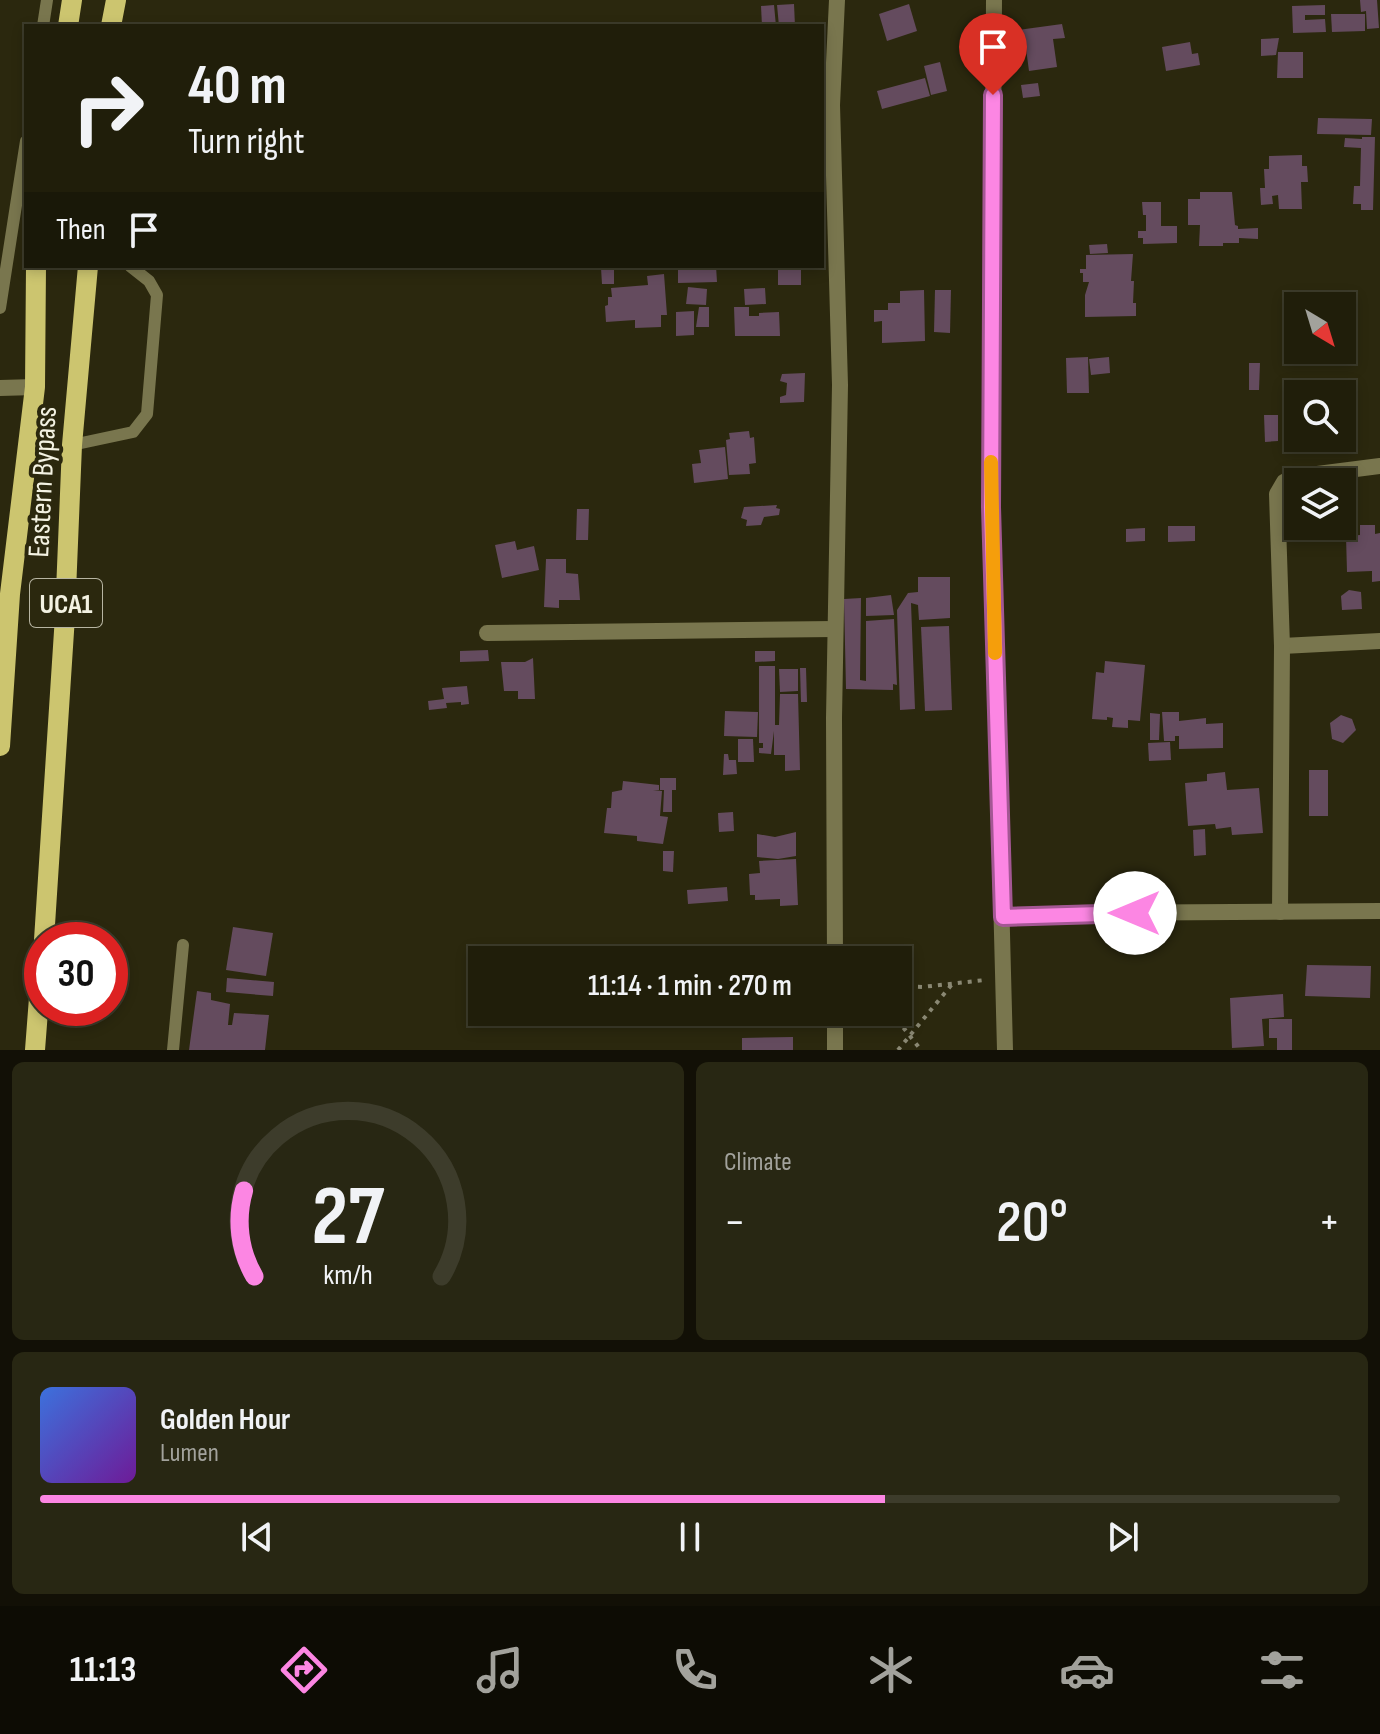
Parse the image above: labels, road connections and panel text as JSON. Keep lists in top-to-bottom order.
{
  "streets": {
    "main road": ["Eastern Bypass", "UCA1"]
  },
  "north": "bottom right",
  "page": {
    "turn": ["40 m", "Turn right"],
    "then": "Then",
    "limit": "30",
    "trip": "11:14 · 1 min · 270 m",
    "tile": "Climate",
    "heat": ["−", "20°", "+"],
    "song": ["Golden Hour", "Lumen"],
    "tabs": "11:13",
    "gauge": ["27", "km/h"]
  }
}
